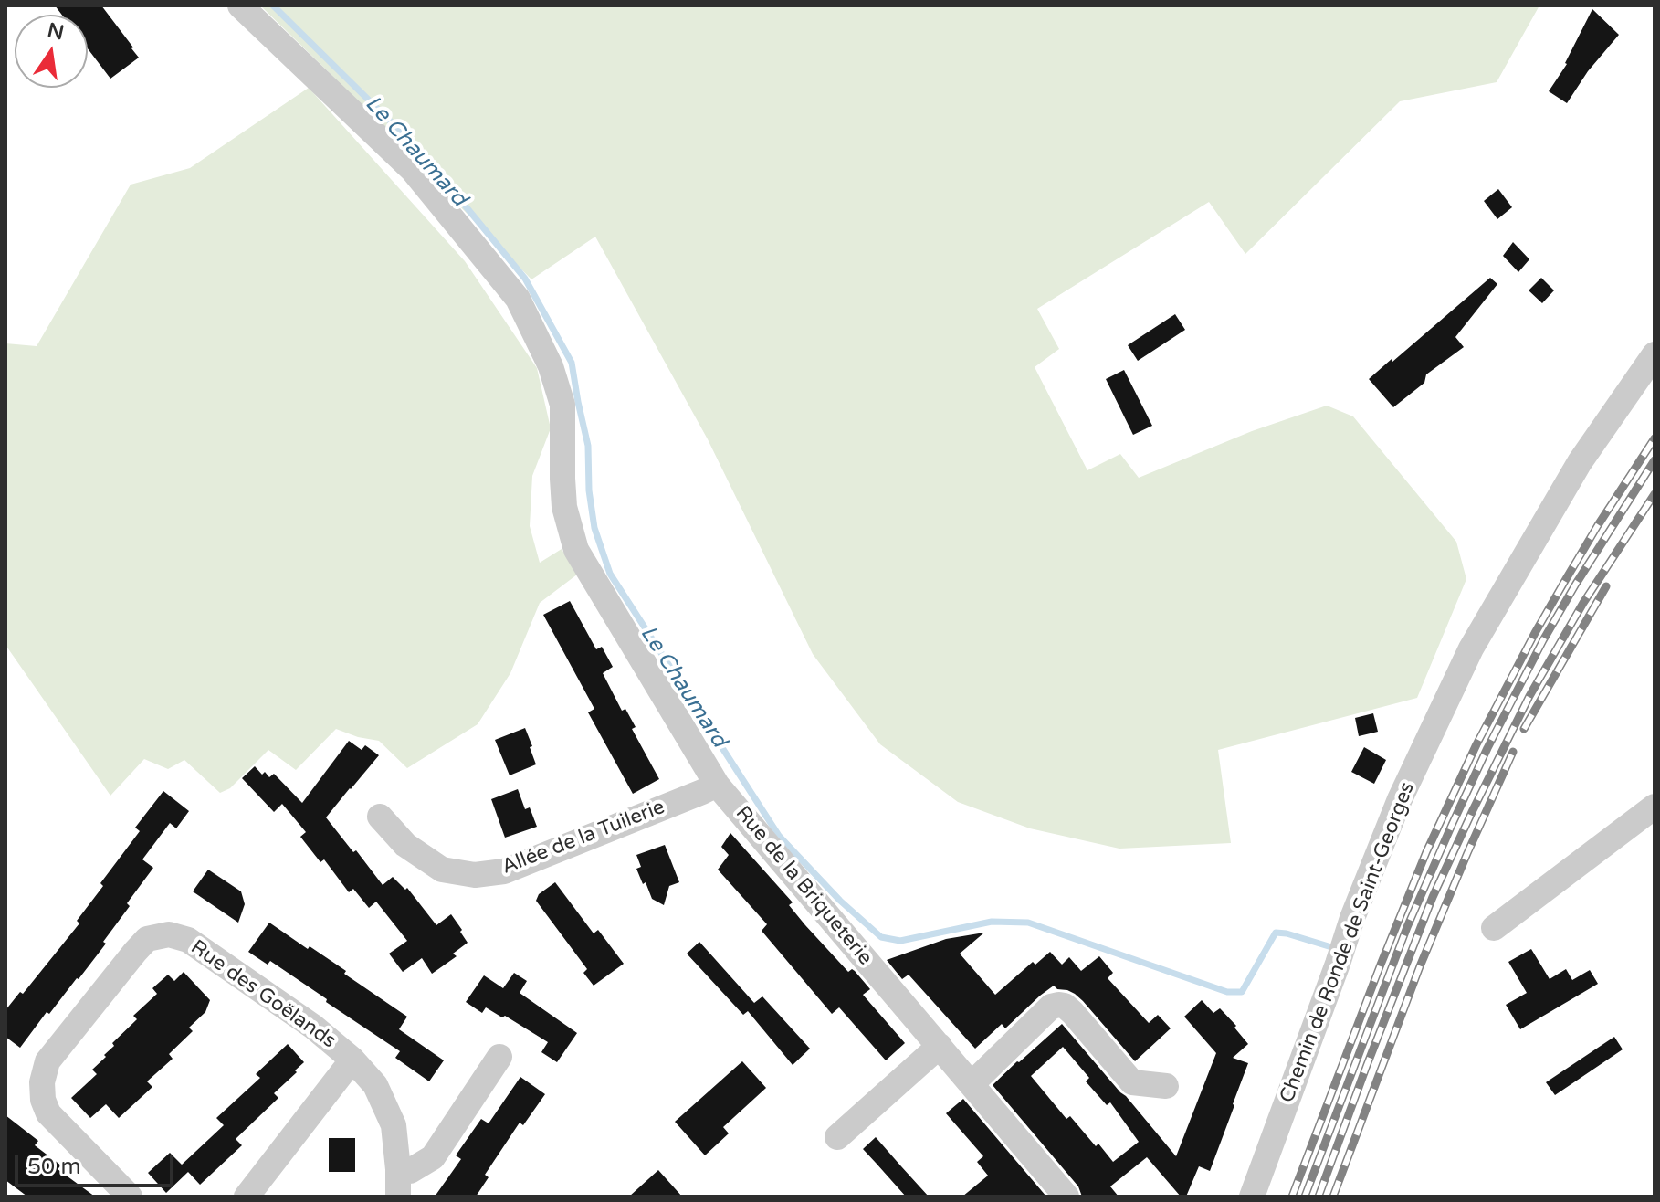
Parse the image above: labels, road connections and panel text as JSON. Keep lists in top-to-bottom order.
{
  "streets": {
    "street": [
      "Allée de la Tuilerie",
      "Rue de la Briqueterie",
      "Chemin de Ronde de Saint-Georges",
      "Rue des Goëlands"
    ]
  },
  "crossings": [
    ["Allée de la Tuilerie", "Rue de la Briqueterie"]
  ],
  "water": ["Le Chaumard"],
  "scale_bar": "50 m",
  "north": "top"
}
